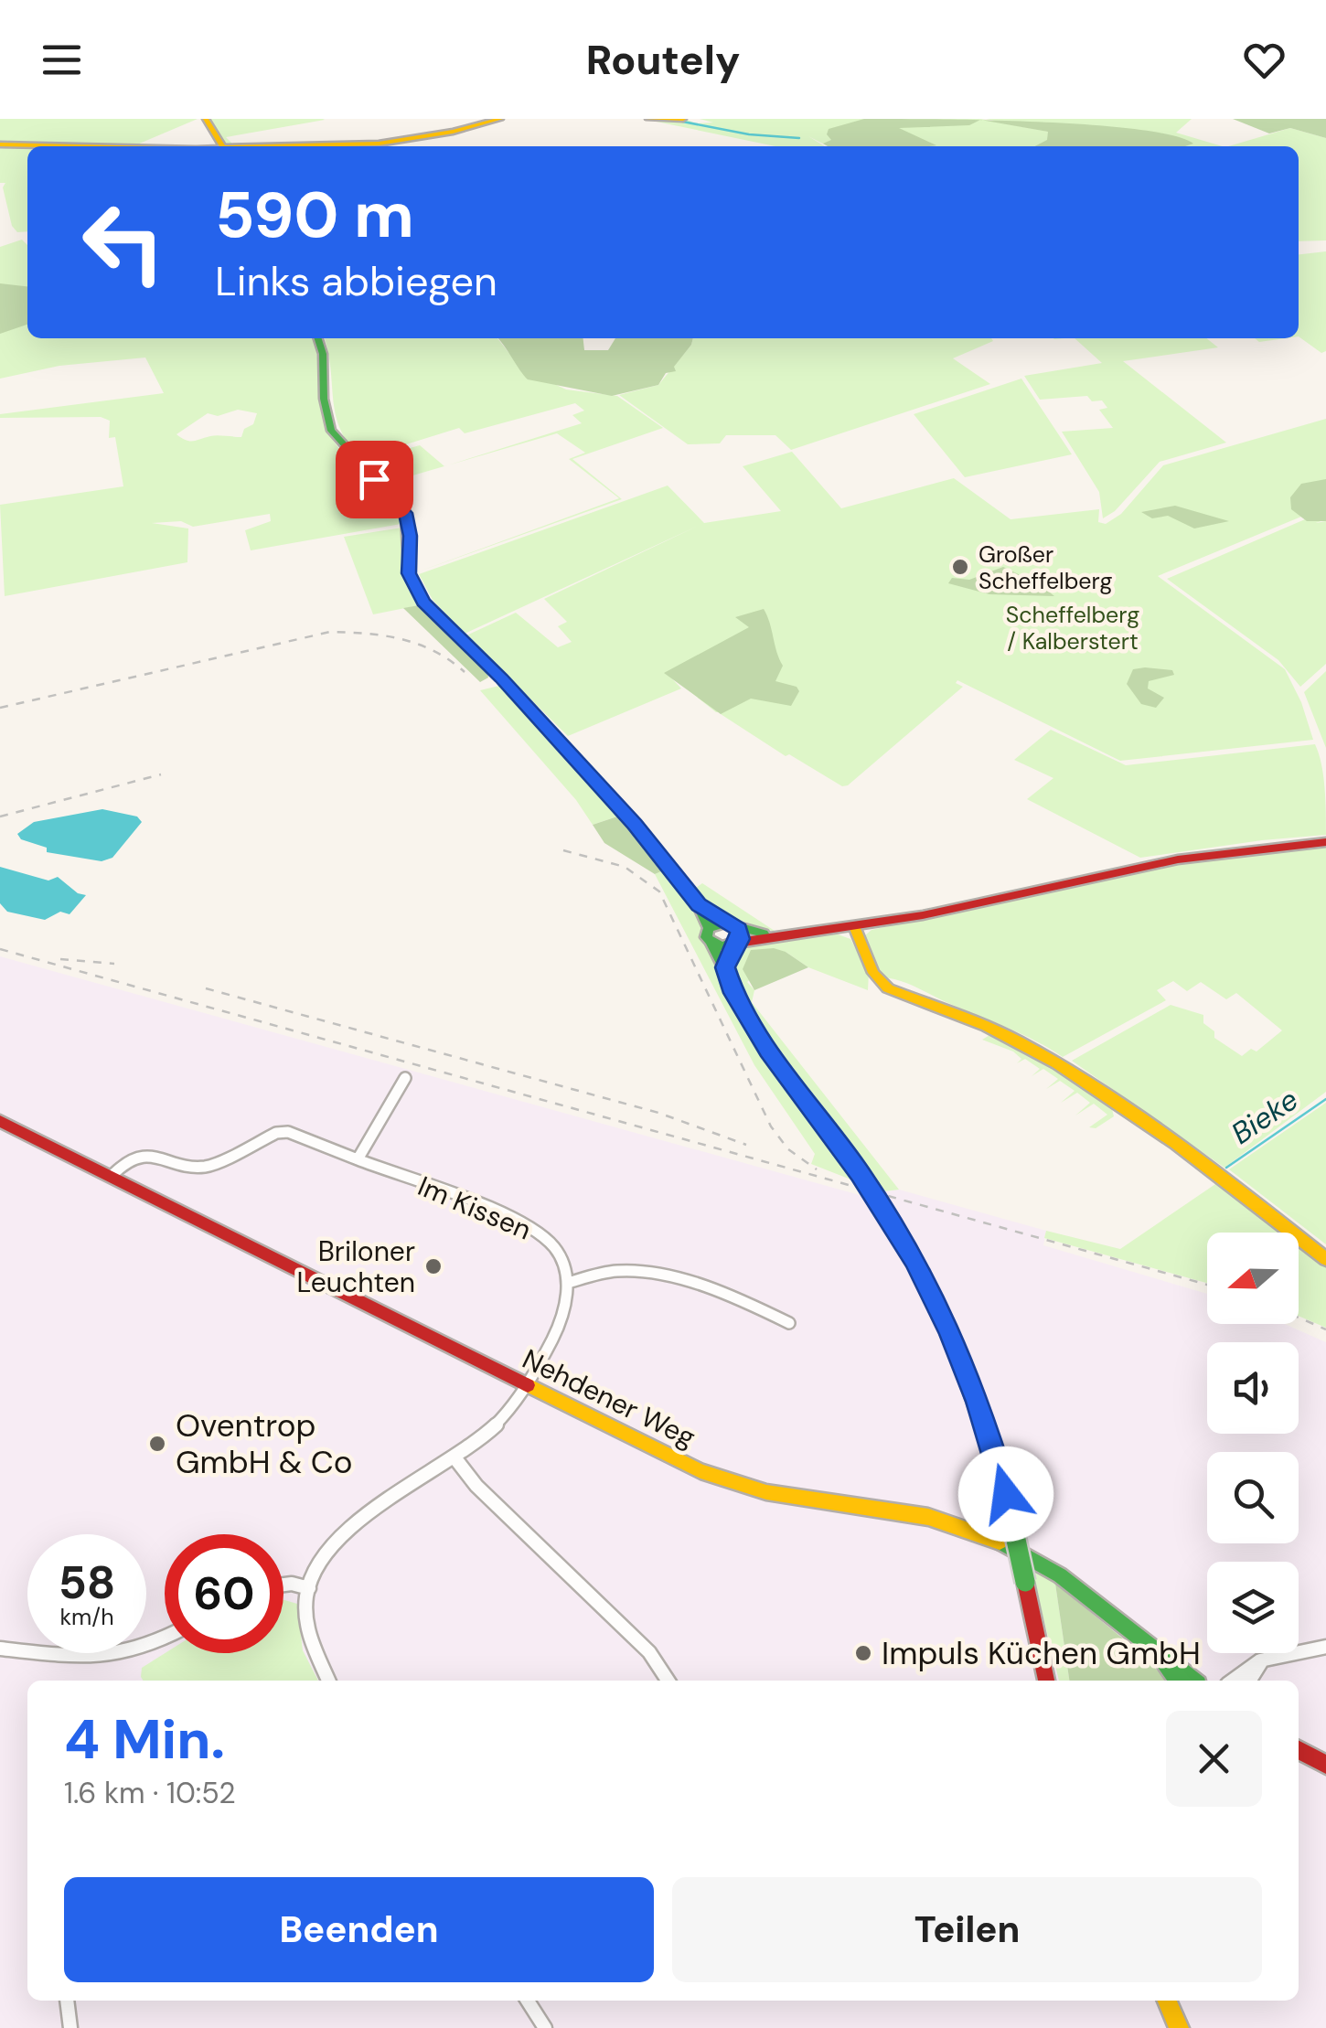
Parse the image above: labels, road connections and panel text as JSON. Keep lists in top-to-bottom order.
{
  "streets": {
    "main road": ["Nehdener Weg"],
    "street": ["Im Kissen"]
  },
  "crossings": [
    ["Im Kissen", "Nehdener Weg"]
  ],
  "water": ["Bieke"],
  "parks": ["Scheffelberg / Kalberstert"],
  "places": [
    "Großer Scheffelberg",
    "Briloner Leuchten",
    "Oventrop GmbH & Co",
    "Impuls Küchen GmbH"
  ],
  "north": "left",
  "page": {
    "header": "Routely",
    "turn": ["590 m", "Links abbiegen"],
    "speed": "58 km/h",
    "limit": "60",
    "heading": ["4 Min.", "1.6 km · 10:52"],
    "buttons": ["Beenden", "Teilen"]
  }
}
